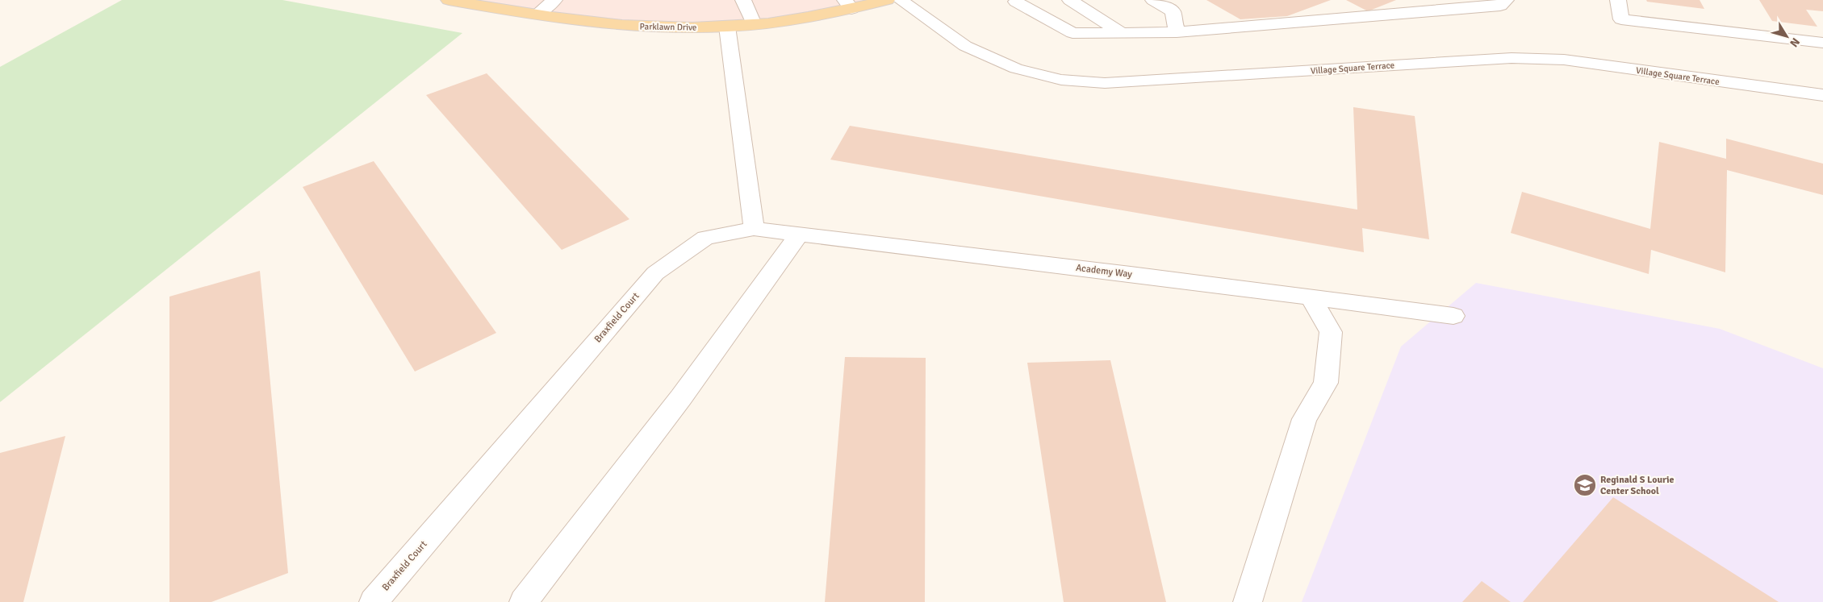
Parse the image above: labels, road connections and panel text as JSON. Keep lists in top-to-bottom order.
{
  "streets": {
    "main road": ["Parklawn Drive"],
    "street": ["Village Square Terrace", "Academy Way", "Braxfield Court"]
  },
  "crossings": [
    ["Academy Way", "Braxfield Court"]
  ],
  "places": {
    "school or university": ["Reginald S Lourie Center School"]
  },
  "north": "bottom right"
}
